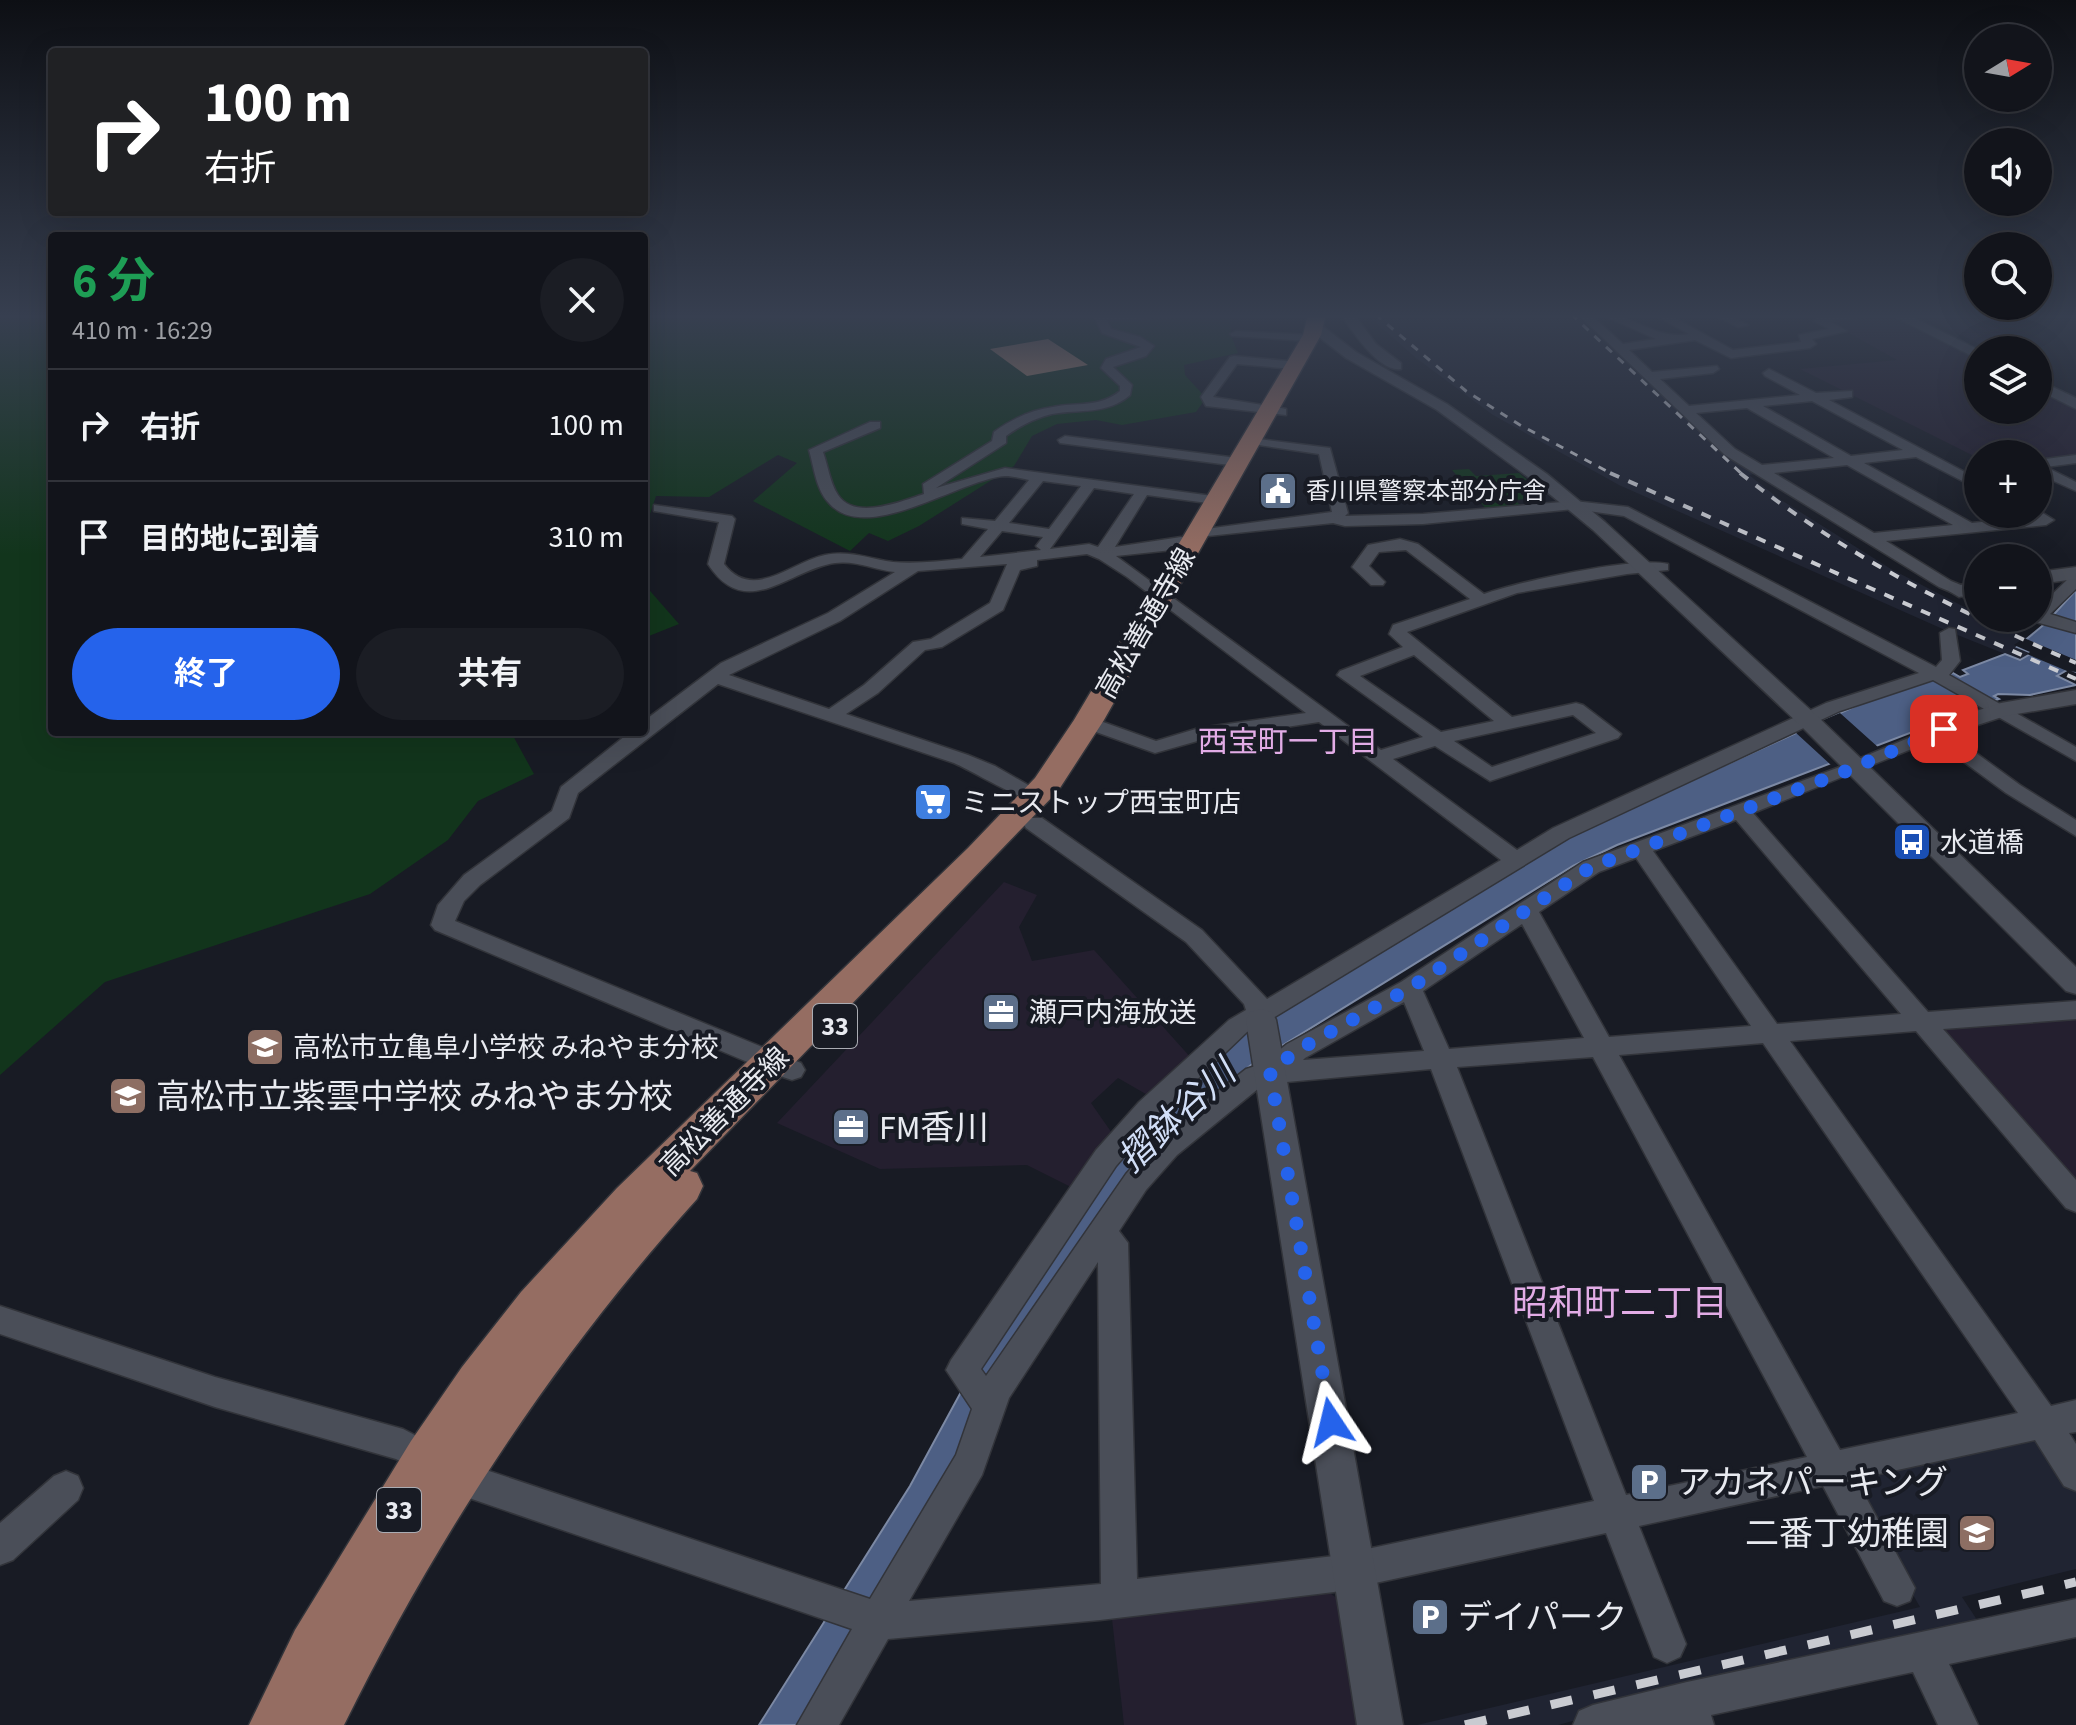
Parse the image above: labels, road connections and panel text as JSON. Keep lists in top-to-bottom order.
{
  "streets": {
    "main road": ["高松善通寺線", "33"]
  },
  "districts": ["西宝町一丁目", "昭和町二丁目"],
  "water": ["摺鉢谷川"],
  "places": {
    "public building": ["香川県警察本部分庁舎"],
    "supermarket": ["ミニストップ西宝町店"],
    "bus stop": ["水道橋"],
    "office": ["瀬戸内海放送", "FM香川"],
    "school or university": ["高松市立亀阜小学校 みねやま分校", "高松市立紫雲中学校 みねやま分校", "二番丁幼稚園"],
    "parking": ["アカネパーキング", "デイパーク"]
  },
  "north": "right",
  "page": {
    "map_buttons": ["+", "−"],
    "turn": ["100 m", "右折"],
    "heading": ["6 分", "410 m · 16:29"],
    "list": [
      {
        "name": "右折",
        "value": "100 m"
      },
      {
        "name": "目的地に到着",
        "value": "310 m"
      }
    ],
    "buttons": ["終了", "共有"]
  }
}
